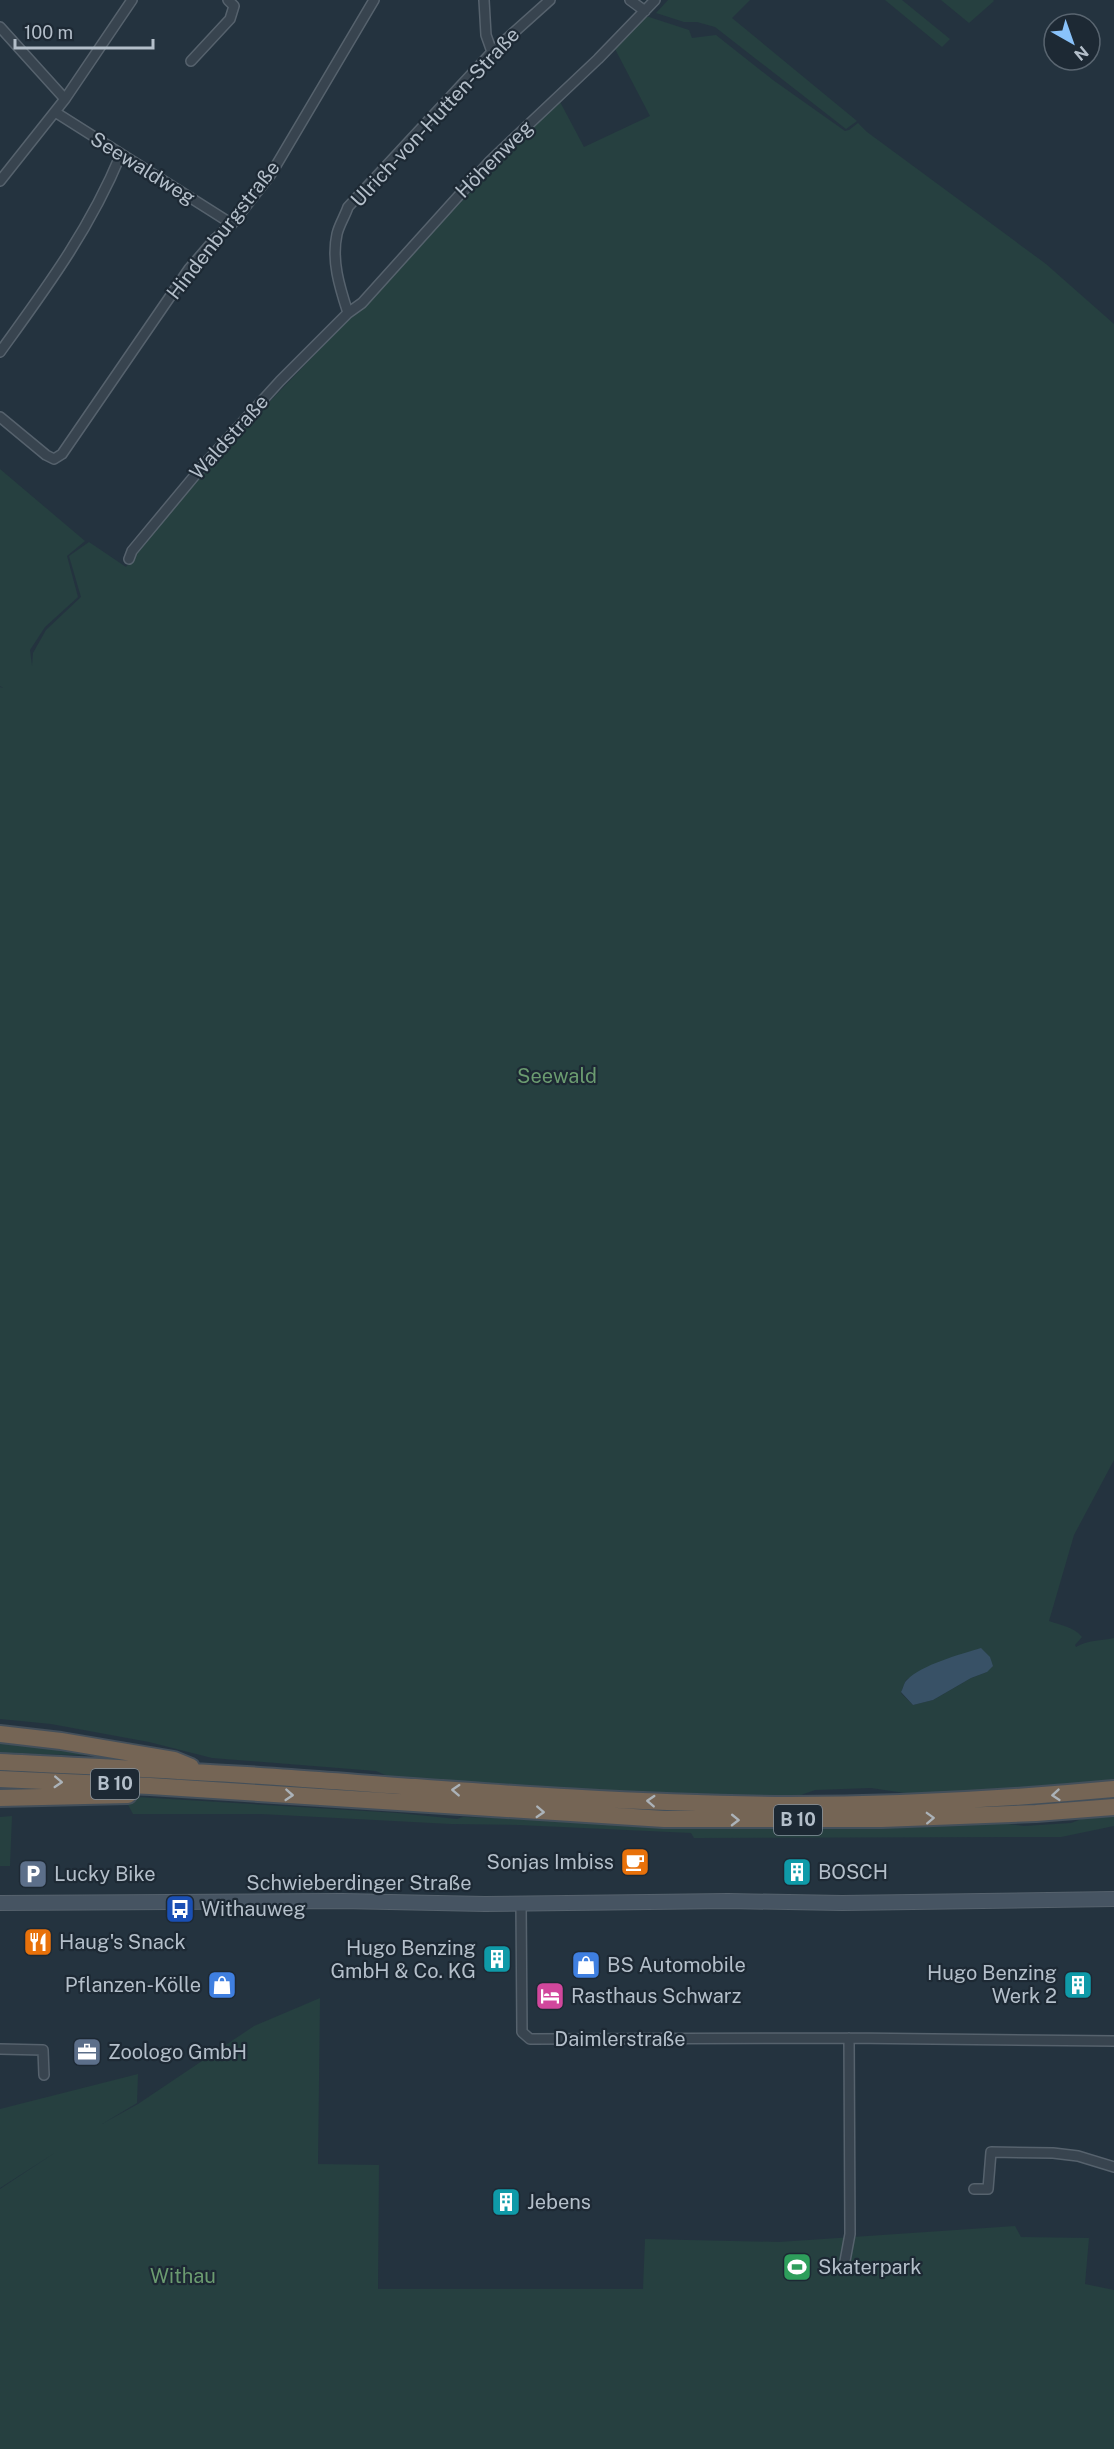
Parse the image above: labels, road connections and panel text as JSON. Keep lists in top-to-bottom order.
{
  "streets": {
    "highway": ["B 10"],
    "street": [
      "Ulrich-von-Hutten-Straße",
      "Höhenweg",
      "Seewaldweg",
      "Hindenburgstraße",
      "Waldstraße",
      "Schwieberdinger Straße",
      "Daimlerstraße"
    ]
  },
  "crossings": [
    ["Ulrich-von-Hutten-Straße", "Höhenweg"],
    ["Höhenweg", "Waldstraße"],
    ["Seewaldweg", "Hindenburgstraße"],
    ["Schwieberdinger Straße", "Daimlerstraße"]
  ],
  "parks": ["Seewald", "Withau"],
  "places": {
    "cafe": ["Sonjas Imbiss"],
    "building": [
      "BOSCH",
      "Hugo Benzing GmbH & Co. KG",
      "Hugo Benzing Werk 2",
      "Jebens"
    ],
    "parking": ["Lucky Bike"],
    "bus stop": ["Withauweg"],
    "restaurant": ["Haug's Snack"],
    "shop": ["BS Automobile", "Pflanzen-Kölle"],
    "hotel": ["Rasthaus Schwarz"],
    "office": ["Zoologo GmbH"],
    "sports": ["Skaterpark"]
  },
  "scale_bar": "100 m",
  "north": "bottom right"
}
